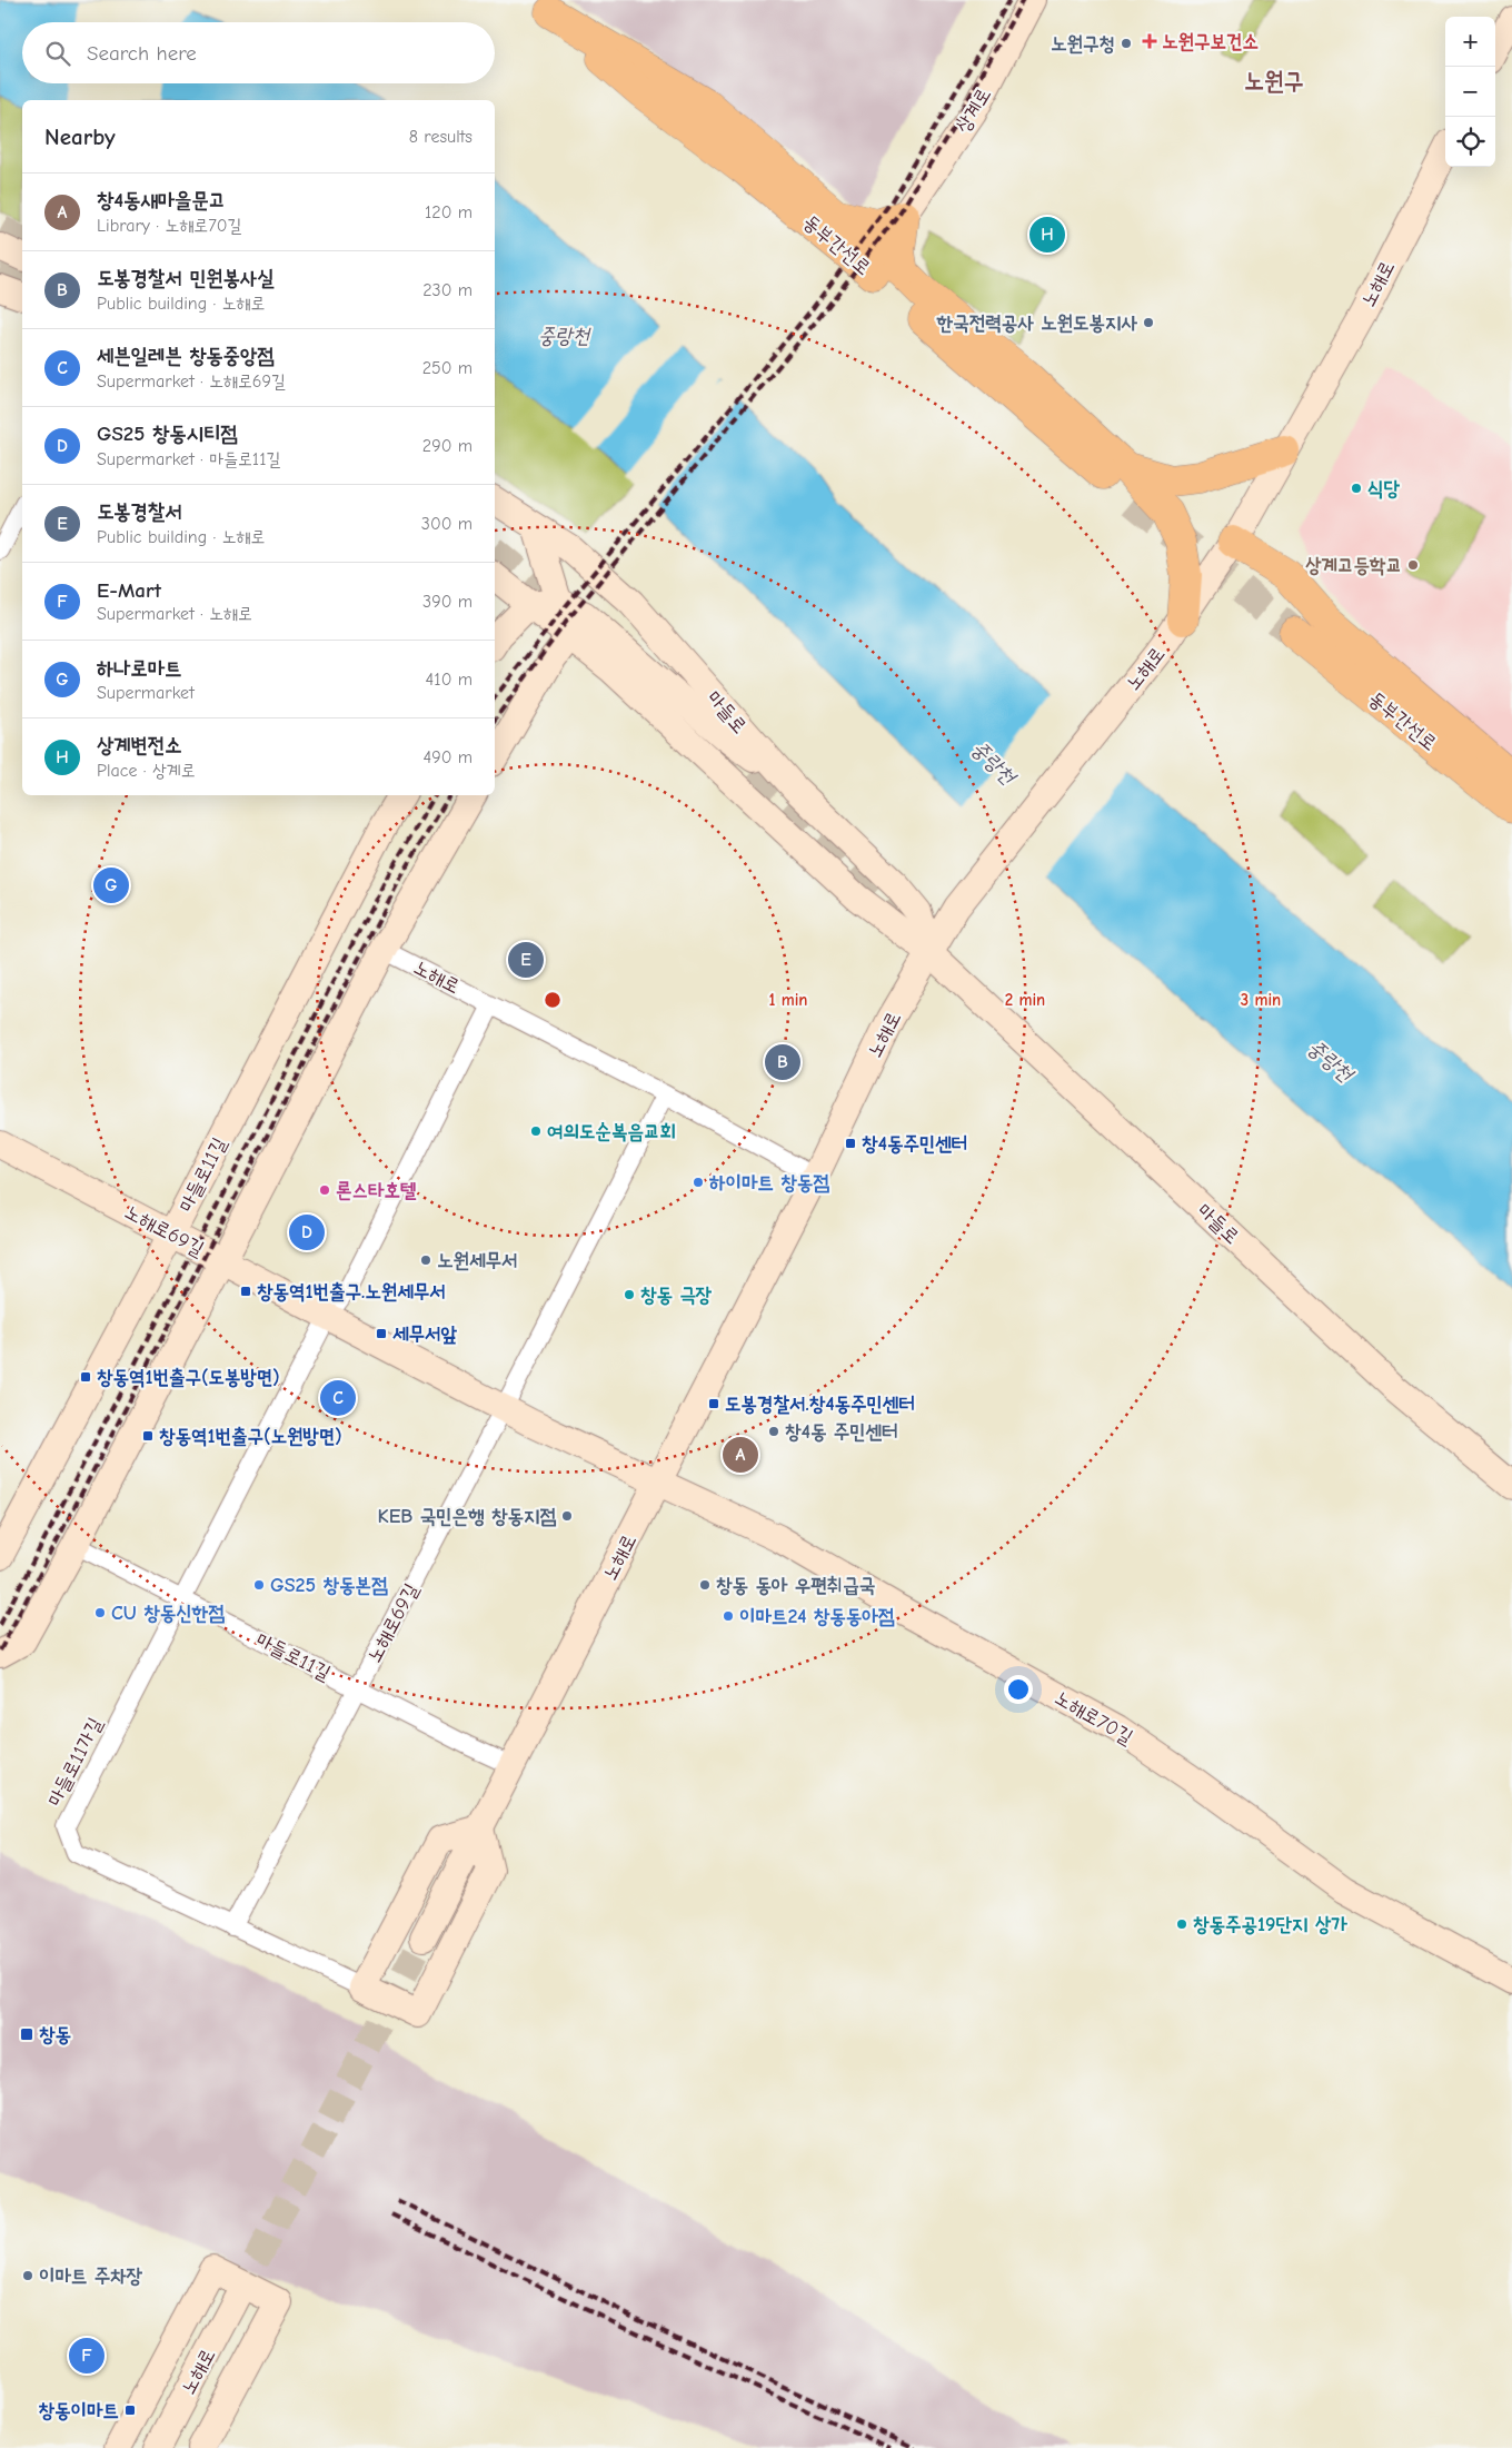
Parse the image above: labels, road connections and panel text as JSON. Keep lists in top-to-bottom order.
{
  "streets": {
    "highway": ["동부간선로"],
    "main road": [
      "상계로",
      "노해로",
      "마들로",
      "마들로11길",
      "노해로69길",
      "노해로70길"
    ],
    "street": ["마들로11가길"]
  },
  "crossings": [
    ["노해로", "마들로"],
    ["노해로", "마들로11길"],
    ["노해로", "노해로69길"],
    ["노해로", "노해로70길"],
    ["마들로11길", "노해로69길"],
    ["마들로11길", "마들로11가길"],
    ["노해로69길", "노해로70길"]
  ],
  "districts": ["노원구"],
  "water": ["중랑천"],
  "places": {
    "health": ["노원구보건소"],
    "other": [
      "노원구청",
      "한국전력공사 노원도봉지사",
      "식당",
      "상계고등학교",
      "여의도순복음교회",
      "하이마트 창동점",
      "론스타호텔",
      "노원세무서",
      "창동 극장",
      "창4동 주민센터",
      "KEB 국민은행 창동지점",
      "GS25 창동본점",
      "창동 동아 우편취급국",
      "CU 창동신한점",
      "이마트24 창동동아점",
      "창동주공19단지 상가",
      "이마트 주차장"
    ],
    "transit": [
      "창4동주민센터",
      "창동역1번출구.노원세무서",
      "세무서앞",
      "창동역1번출구(도봉방면)",
      "도봉경찰서.창4동주민센터",
      "창동역1번출구(노원방면)",
      "창동",
      "창동이마트"
    ]
  },
  "page": {
    "map_buttons": ["+", "−"],
    "search": "Search here",
    "heading": ["Nearby", "8 results"],
    "list": [
      {
        "mark": "A",
        "name": "창4동새마을문고",
        "note": "Library · 노해로70길",
        "value": "120 m"
      },
      {
        "mark": "B",
        "name": "도봉경찰서 민원봉사실",
        "note": "Public building · 노해로",
        "value": "230 m"
      },
      {
        "mark": "C",
        "name": "세븐일레븐 창동중앙점",
        "note": "Supermarket · 노해로69길",
        "value": "250 m"
      },
      {
        "mark": "D",
        "name": "GS25 창동시티점",
        "note": "Supermarket · 마들로11길",
        "value": "290 m"
      },
      {
        "mark": "E",
        "name": "도봉경찰서",
        "note": "Public building · 노해로",
        "value": "300 m"
      },
      {
        "mark": "F",
        "name": "E-Mart",
        "note": "Supermarket · 노해로",
        "value": "390 m"
      },
      {
        "mark": "G",
        "name": "하나로마트",
        "note": "Supermarket",
        "value": "410 m"
      },
      {
        "mark": "H",
        "name": "상계변전소",
        "note": "Place · 상계로",
        "value": "490 m"
      }
    ],
    "pins": [
      "H",
      "G",
      "E",
      "B",
      "D",
      "C",
      "A",
      "F"
    ]
  },
  "rings": ["1 min", "2 min", "3 min"]
}
